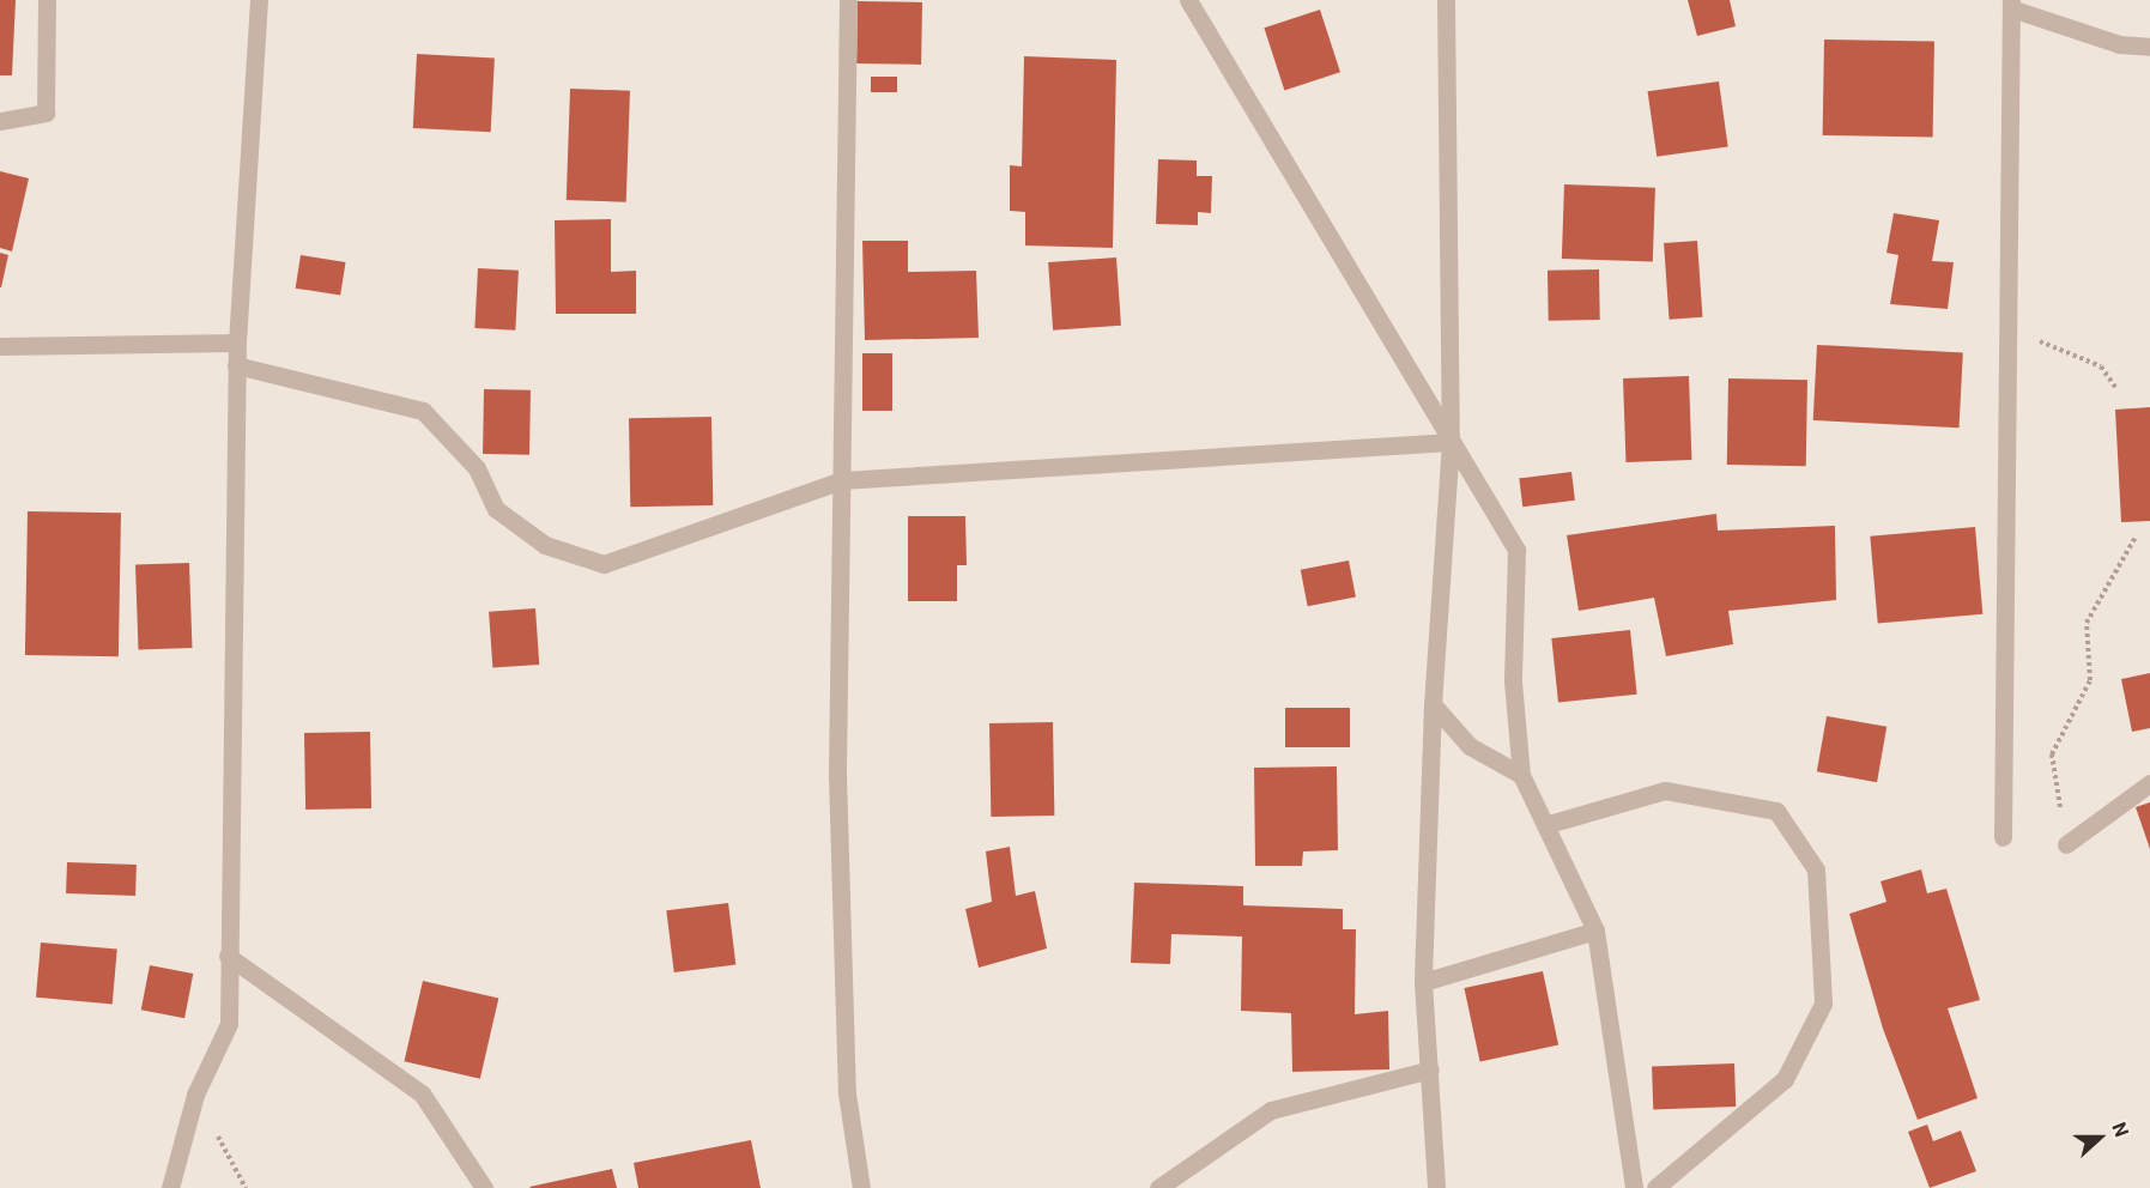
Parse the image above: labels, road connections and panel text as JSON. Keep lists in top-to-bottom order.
{
  "north": "right"
}
